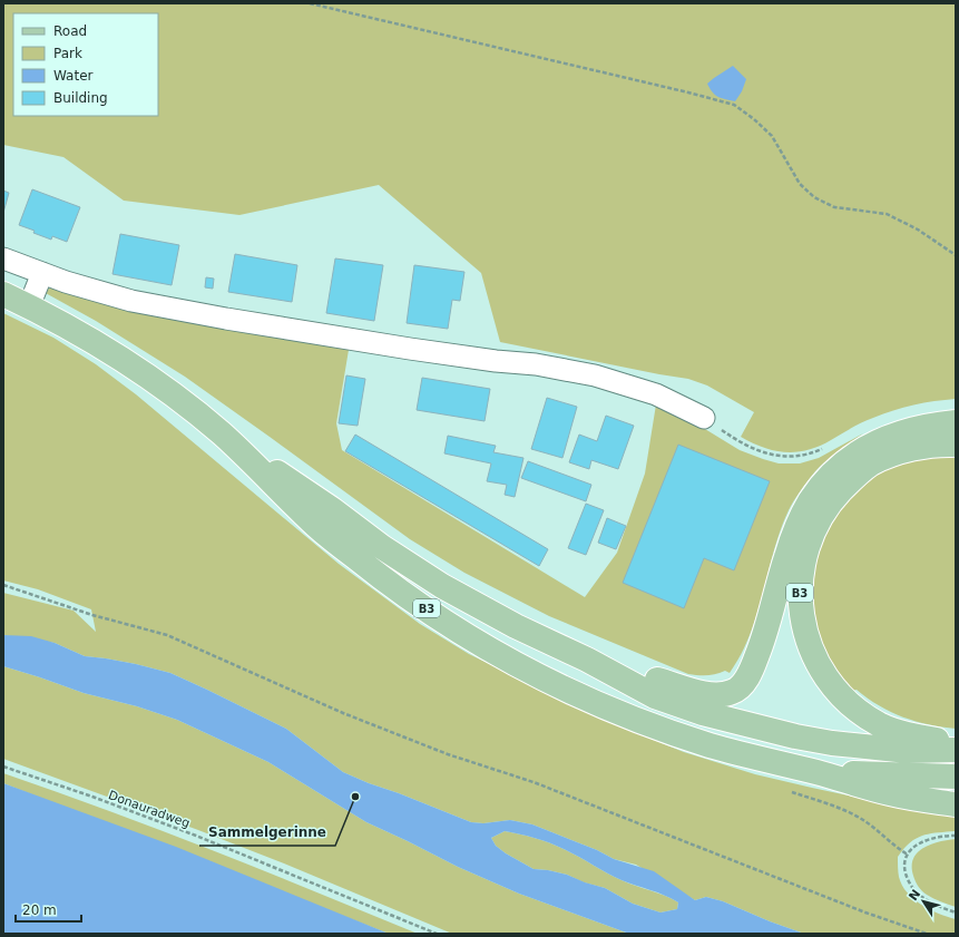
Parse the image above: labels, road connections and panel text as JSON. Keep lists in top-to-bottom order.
{
  "streets": {
    "main road": ["B3"],
    "path": ["Donauradweg"]
  },
  "places": ["Sammelgerinne"],
  "legend": [
    "Road",
    "Park",
    "Water",
    "Building"
  ],
  "scale_bar": "20 m",
  "north": "top left"
}
